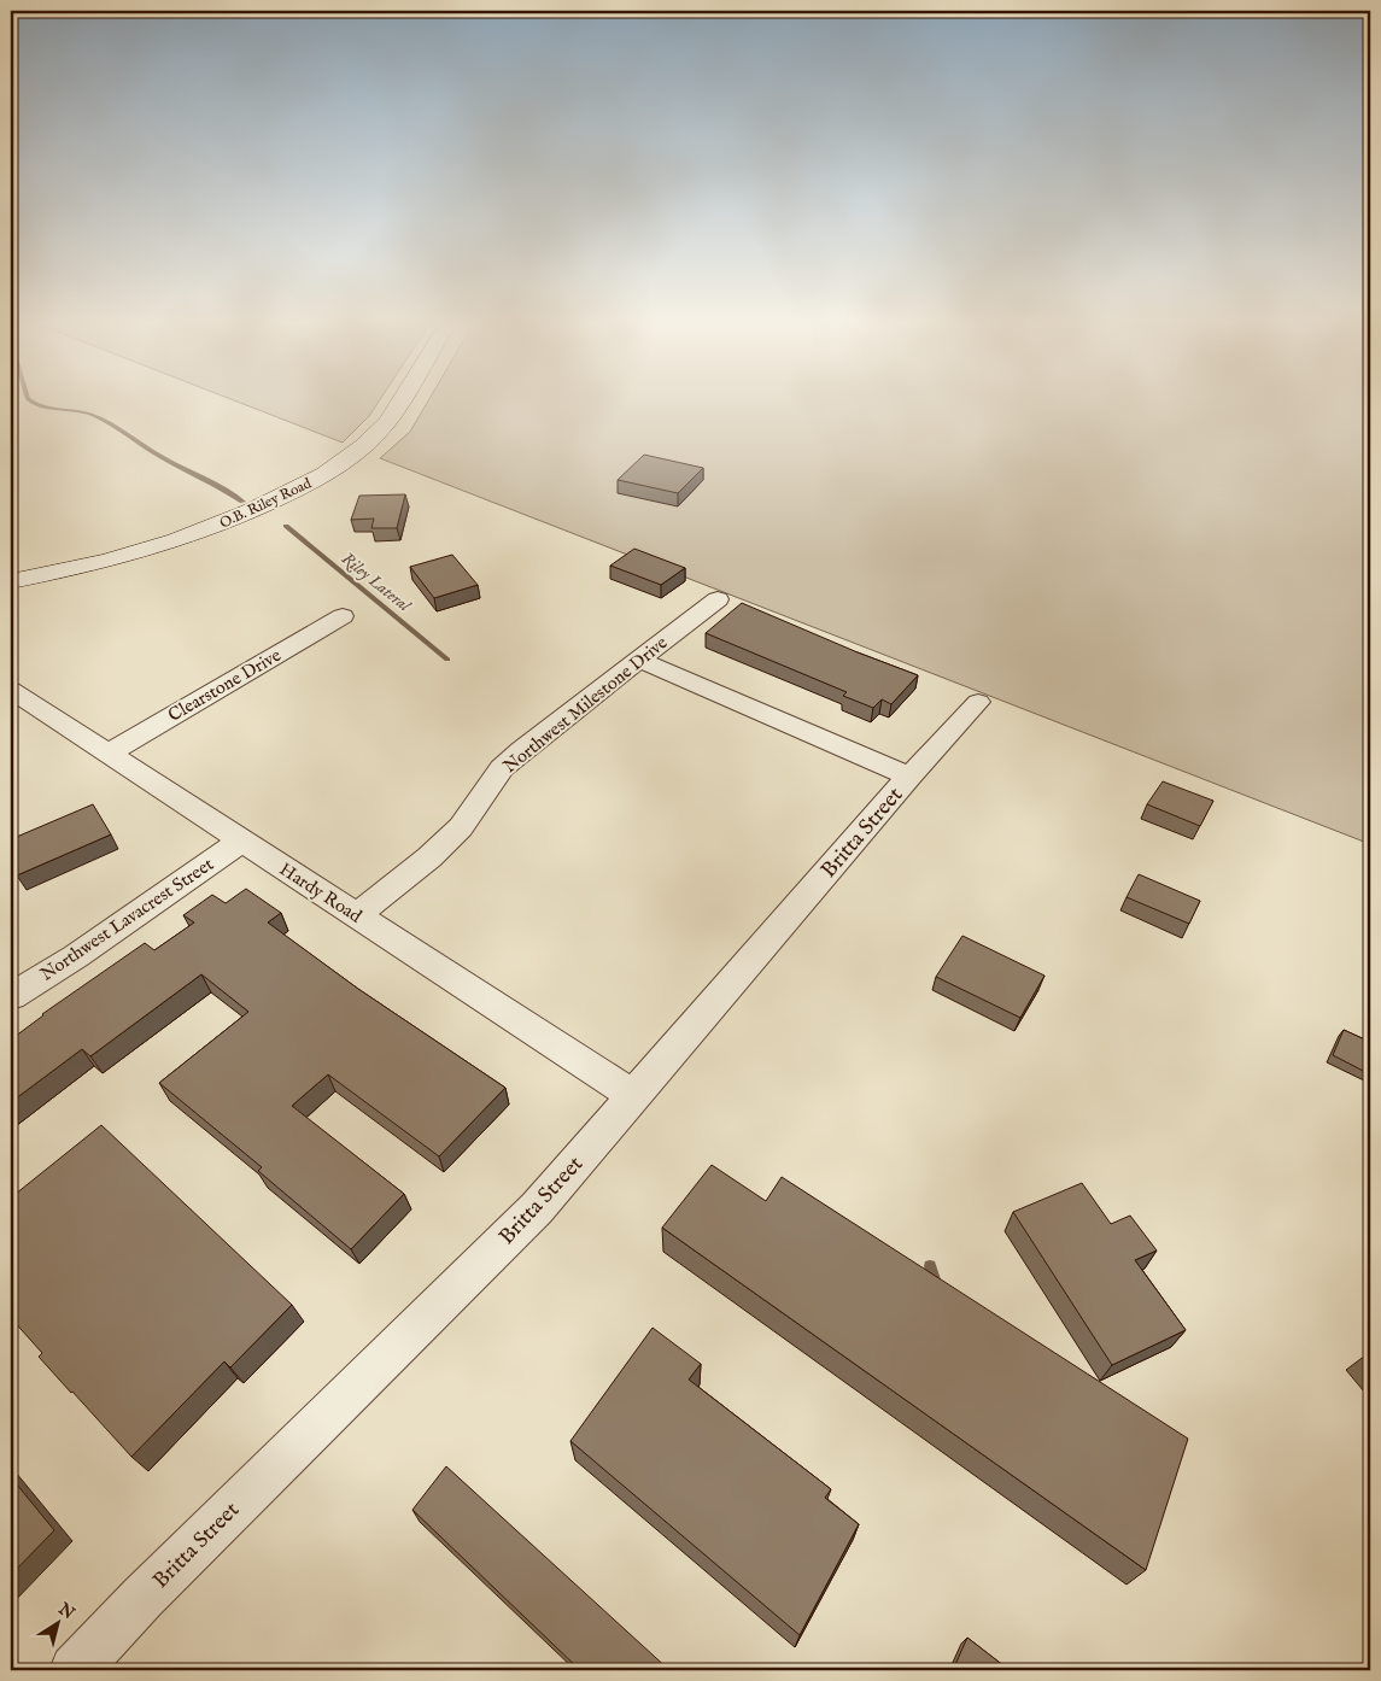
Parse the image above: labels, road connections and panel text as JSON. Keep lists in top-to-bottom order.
{
  "streets": {
    "street": [
      "O.B. Riley Road",
      "Clearstone Drive",
      "Northwest Milestone Drive",
      "Britta Street",
      "Hardy Road",
      "Northwest Lavacrest Street"
    ]
  },
  "crossings": [
    ["Clearstone Drive", "Hardy Road"],
    ["Northwest Milestone Drive", "Hardy Road"],
    ["Britta Street", "Hardy Road"],
    ["Hardy Road", "Northwest Lavacrest Street"]
  ],
  "water": ["Riley Lateral"],
  "north": "top right"
}
